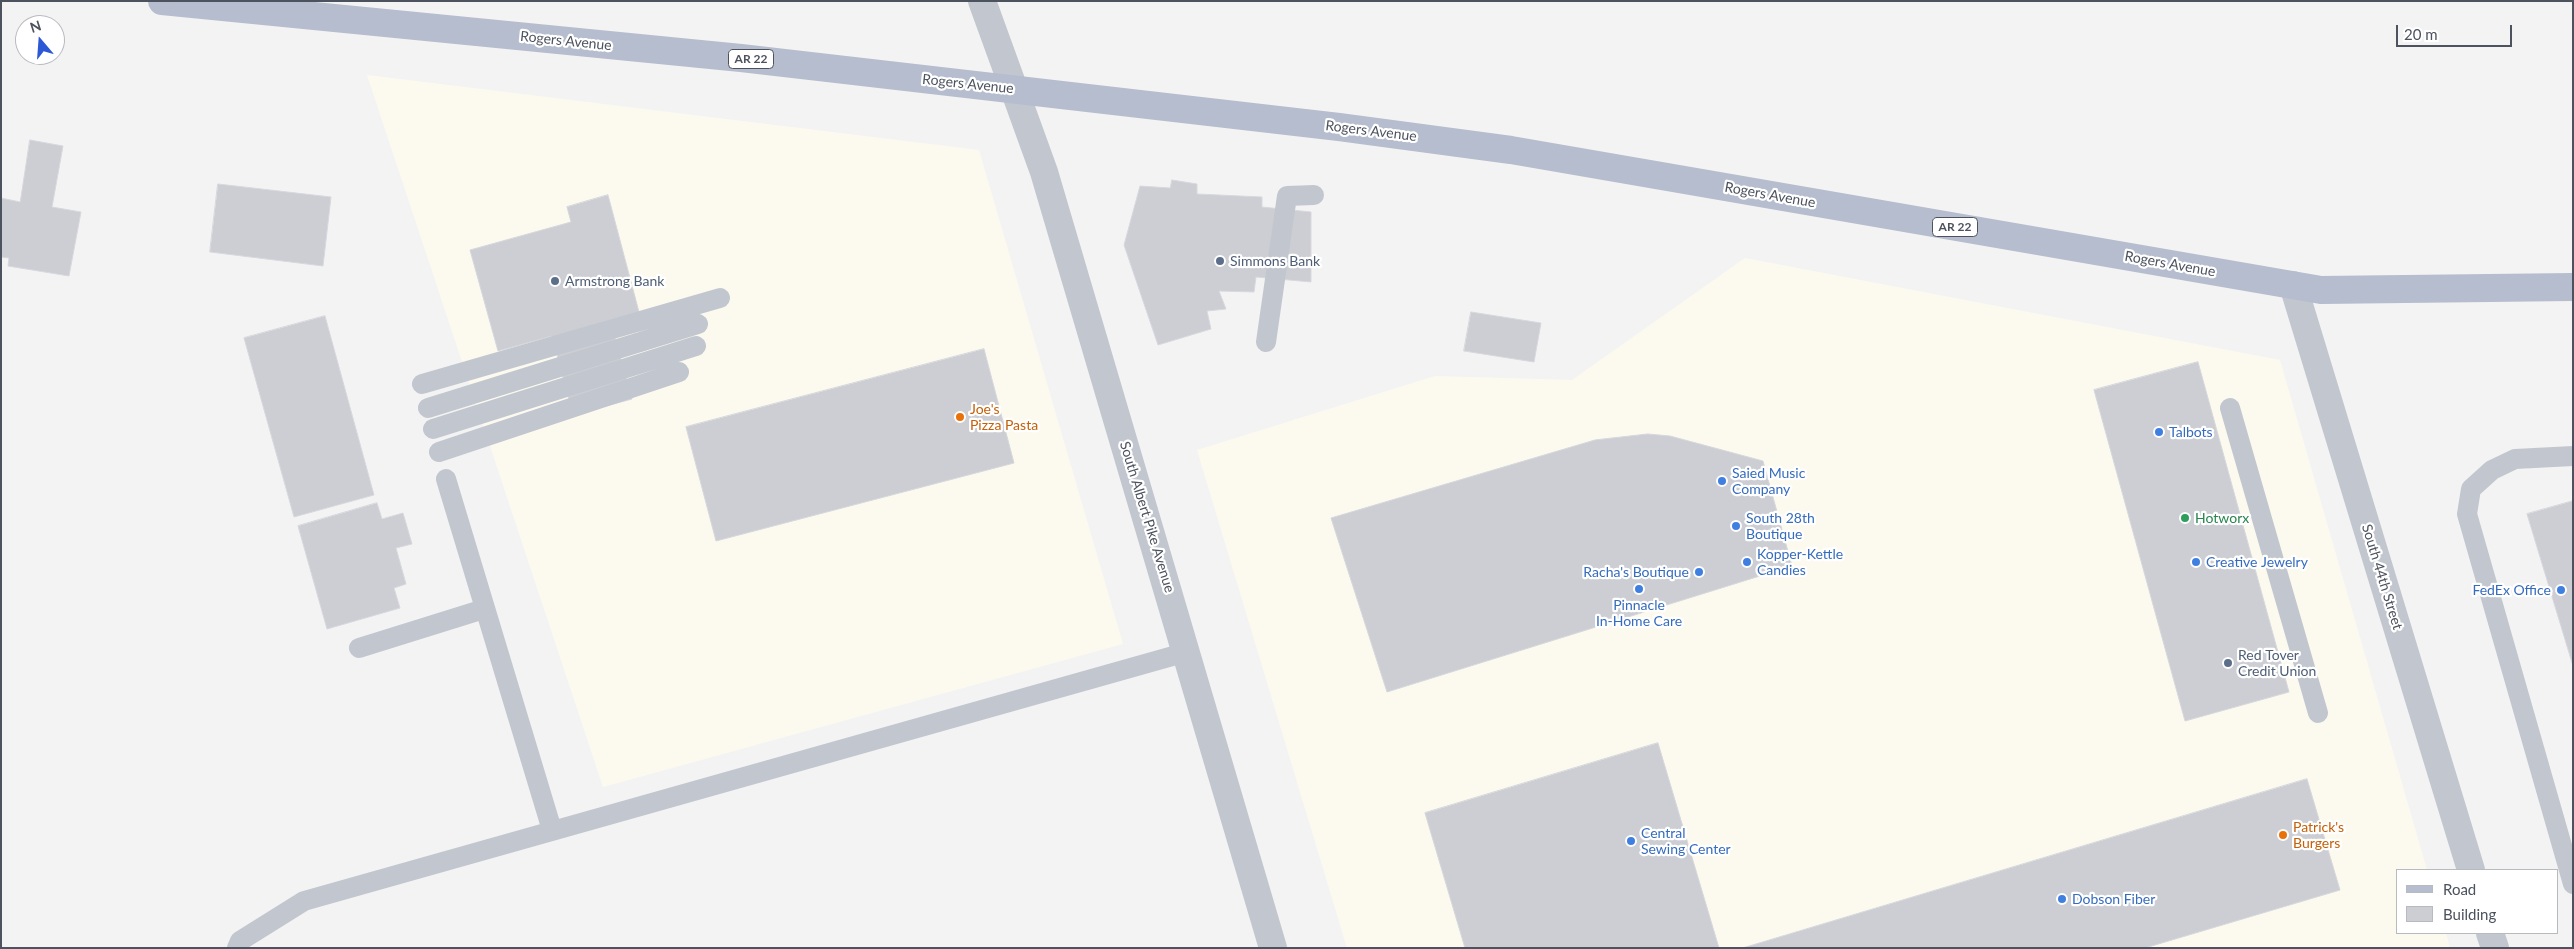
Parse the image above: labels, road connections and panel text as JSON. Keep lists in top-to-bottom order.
{
  "streets": {
    "main road": ["Rogers Avenue", "AR 22"],
    "street": ["South Albert Pike Avenue", "South 44th Street"]
  },
  "crossings": [
    ["Rogers Avenue", "South Albert Pike Avenue"],
    ["Rogers Avenue", "South 44th Street"]
  ],
  "places": [
    "Simmons Bank",
    "Armstrong Bank",
    "Joe's Pizza Pasta",
    "Talbots",
    "Saied Music Company",
    "Hotworx",
    "South 28th Boutique",
    "Kopper-Kettle Candies",
    "Creative Jewelry",
    "Racha's Boutique",
    "Pinnacle In-Home Care",
    "FedEx Office",
    "Red Tover Credit Union",
    "Patrick's Burgers",
    "Central Sewing Center",
    "Dobson Fiber"
  ],
  "legend": ["Road", "Building"],
  "scale_bar": "20 m",
  "north": "top"
}
